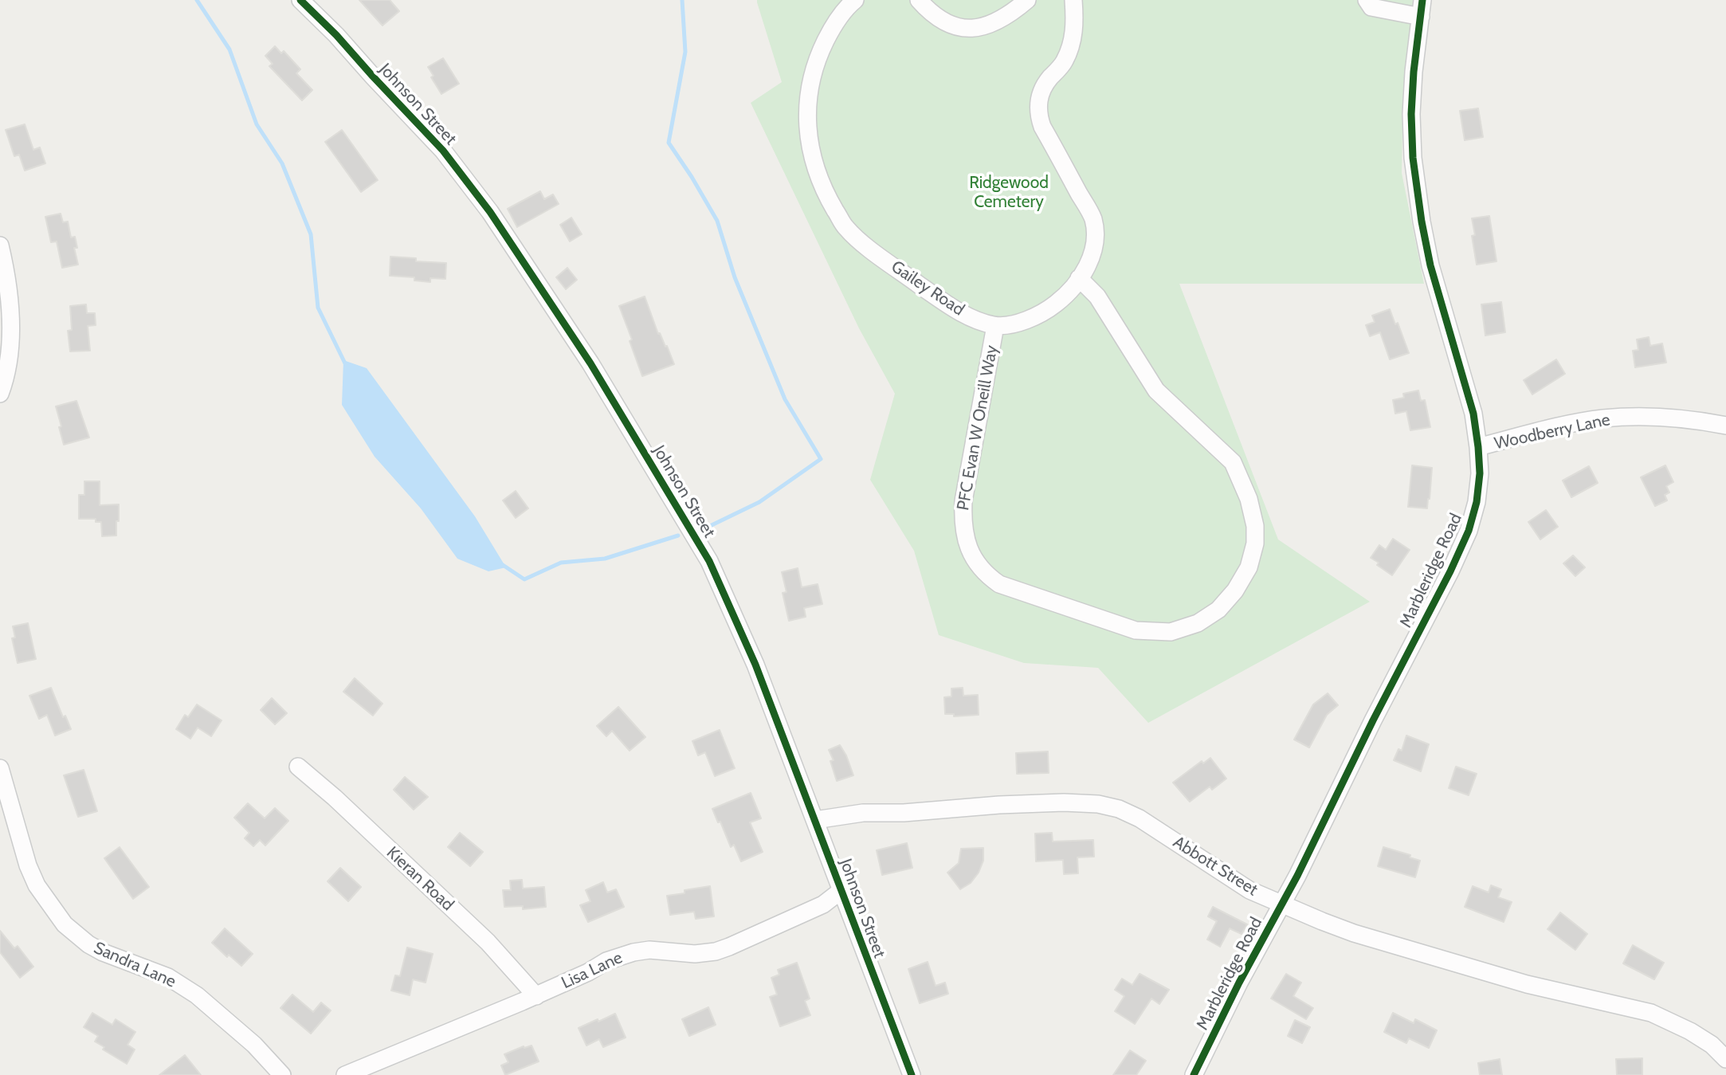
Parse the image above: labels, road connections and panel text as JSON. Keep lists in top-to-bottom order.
{
  "streets": {
    "street": [
      "Johnson Street",
      "Gailey Road",
      "PFC Evan W Oneill Way",
      "Woodberry Lane",
      "Marbleridge Road",
      "Abbott Street",
      "Kieran Road",
      "Sandra Lane",
      "Lisa Lane"
    ]
  },
  "crossings": [
    ["Johnson Street", "Abbott Street"],
    ["Johnson Street", "Lisa Lane"],
    ["Gailey Road", "PFC Evan W Oneill Way"],
    ["Woodberry Lane", "Marbleridge Road"],
    ["Marbleridge Road", "Abbott Street"],
    ["Kieran Road", "Lisa Lane"]
  ],
  "parks": ["Ridgewood Cemetery"]
}
